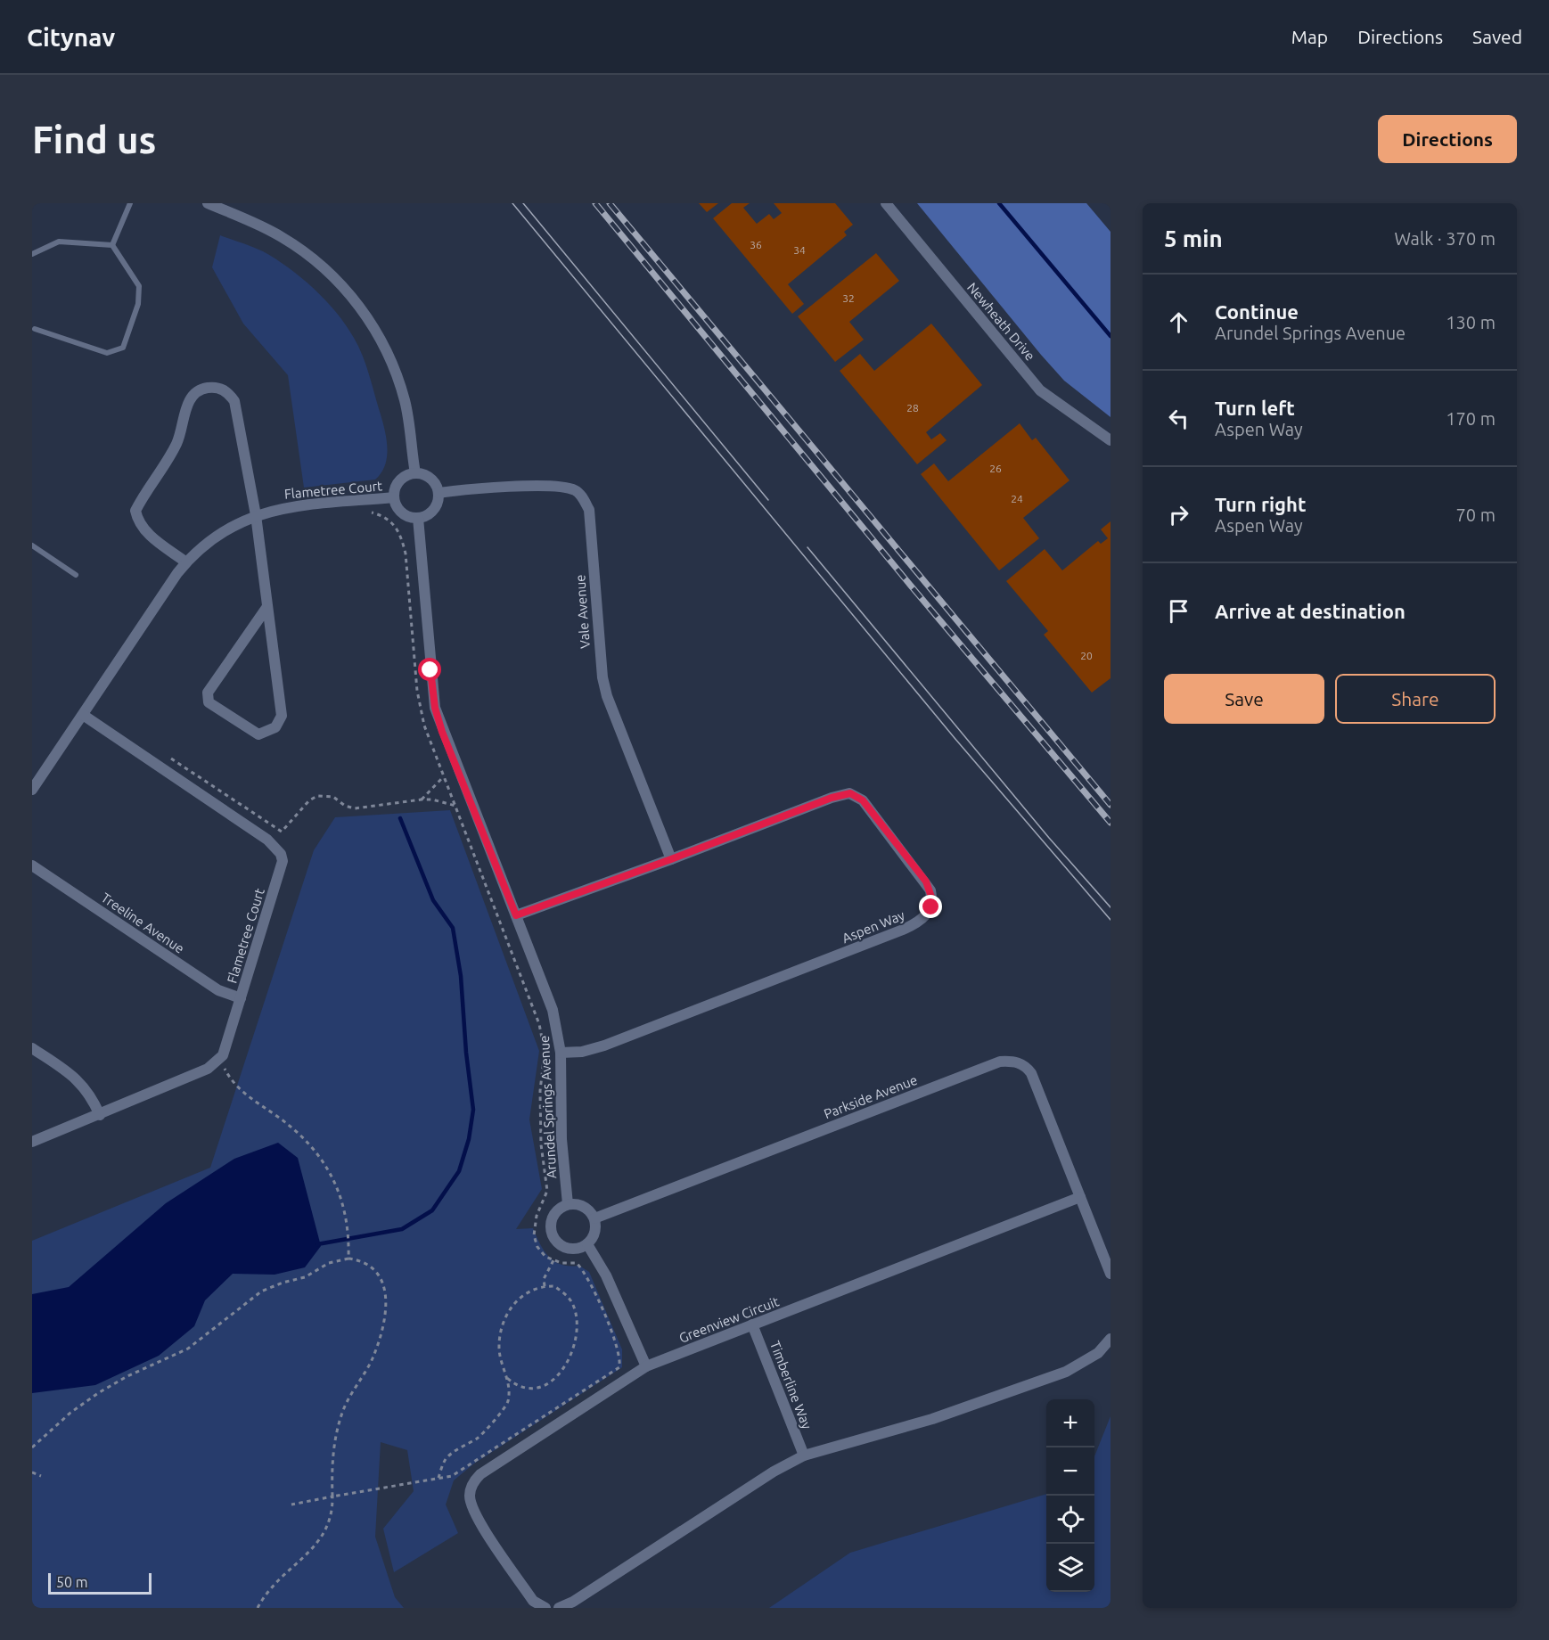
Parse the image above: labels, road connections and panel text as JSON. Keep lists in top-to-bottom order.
{
  "streets": {
    "street": [
      "Newheath Drive",
      "Flametree Court",
      "Vale Avenue",
      "Treeline Avenue",
      "Aspen Way",
      "Parkside Avenue",
      "Arundel Springs Avenue",
      "Greenview Circuit",
      "Timberline Way"
    ]
  },
  "crossings": [
    ["Flametree Court", "Vale Avenue"],
    ["Flametree Court", "Treeline Avenue"],
    ["Flametree Court", "Arundel Springs Avenue"],
    ["Vale Avenue", "Aspen Way"],
    ["Vale Avenue", "Arundel Springs Avenue"],
    ["Aspen Way", "Arundel Springs Avenue"],
    ["Parkside Avenue", "Arundel Springs Avenue"],
    ["Parkside Avenue", "Greenview Circuit"],
    ["Greenview Circuit", "Timberline Way"]
  ],
  "house_numbers": [
    "36",
    "34",
    "32",
    "28",
    "26",
    "24",
    "20"
  ],
  "scale_bar": "50 m",
  "page": {
    "header": "Citynav",
    "nav": ["Map", "Directions", "Saved"],
    "buttons": [
      "Directions",
      ["Save", "Share"]
    ],
    "title": "Find us",
    "heading": ["5 min", "Walk · 370 m"],
    "list": [
      ["Continue", "Arundel Springs Avenue", "130 m"],
      ["Turn left", "Aspen Way", "170 m"],
      ["Turn right", "Aspen Way", "70 m"],
      "Arrive at destination"
    ],
    "map_buttons": ["+", "−"],
    "scale": "50 m"
  }
}
